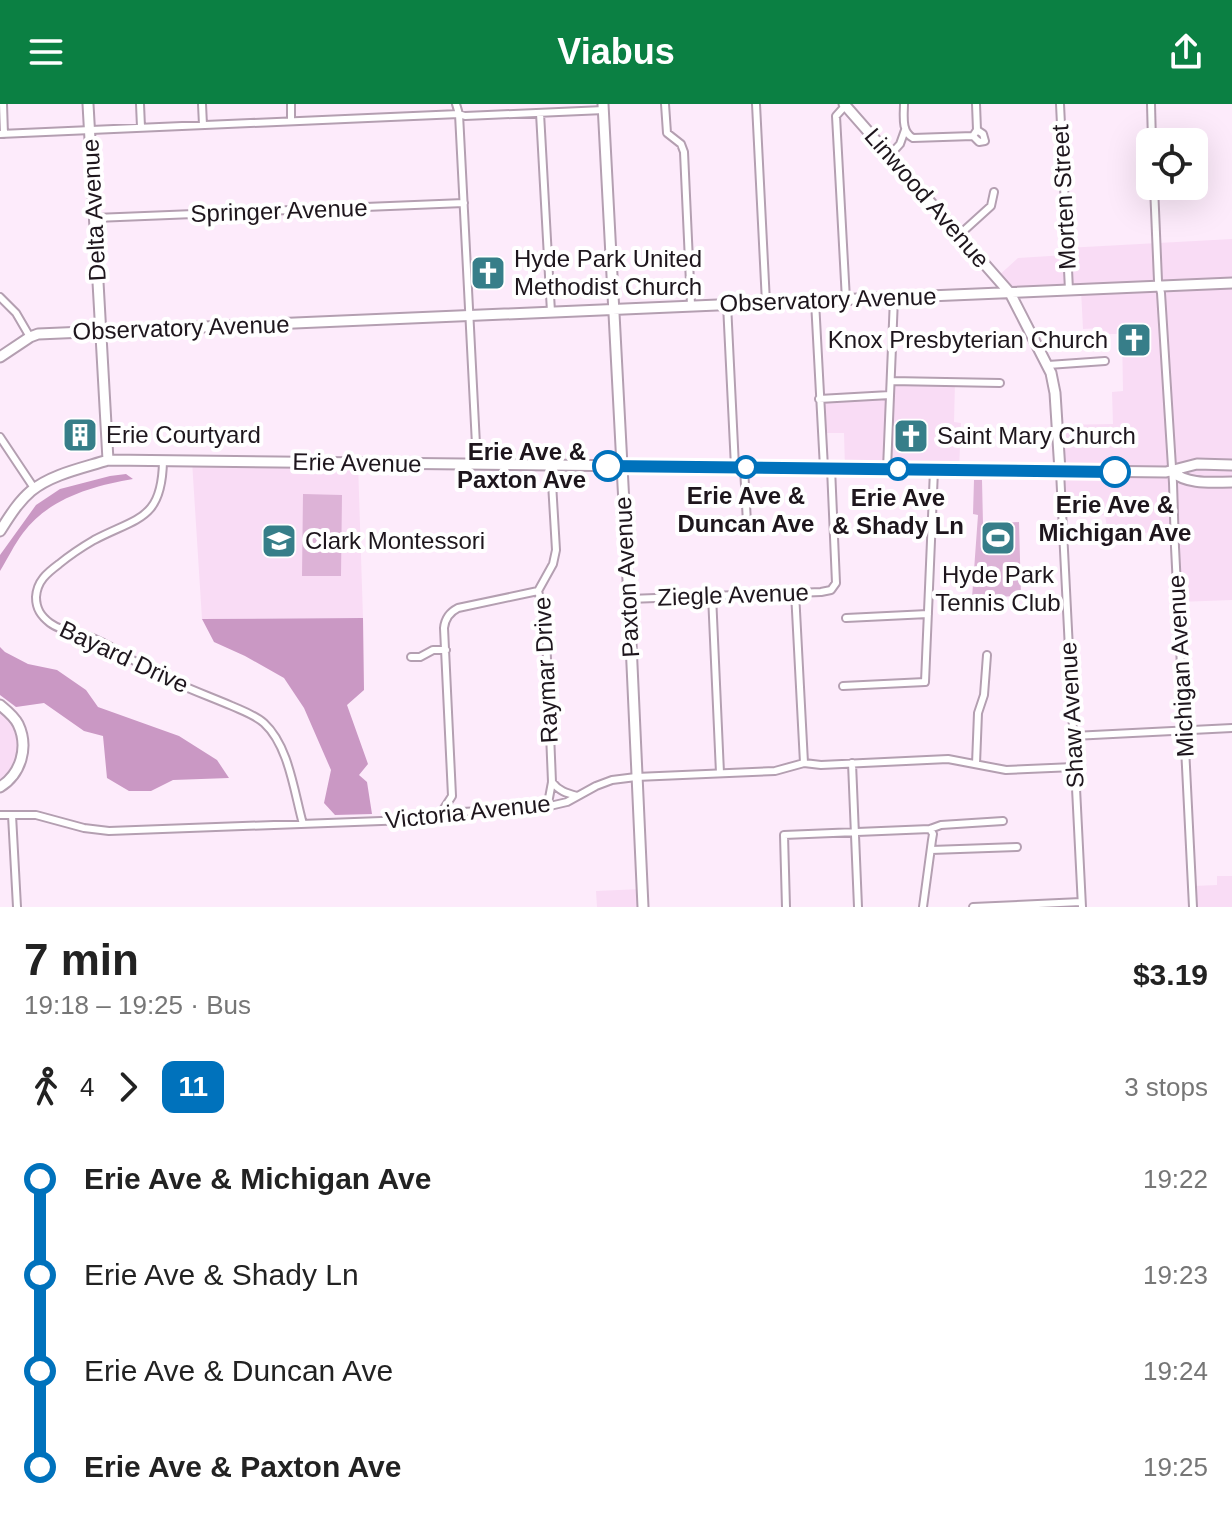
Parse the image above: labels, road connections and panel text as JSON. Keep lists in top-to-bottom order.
{
  "streets": {
    "street": [
      "Morten Street",
      "Linwood Avenue",
      "Delta Avenue",
      "Springer Avenue",
      "Observatory Avenue",
      "Erie Avenue",
      "Paxton Avenue",
      "Ziegle Avenue",
      "Bayard Drive",
      "Michigan Avenue",
      "Raymar Drive",
      "Shaw Avenue",
      "Victoria Avenue"
    ]
  },
  "crossings": [
    ["Morten Street", "Observatory Avenue"],
    ["Linwood Avenue", "Observatory Avenue"],
    ["Linwood Avenue", "Shaw Avenue"],
    ["Delta Avenue", "Springer Avenue"],
    ["Delta Avenue", "Observatory Avenue"],
    ["Delta Avenue", "Erie Avenue"],
    ["Observatory Avenue", "Paxton Avenue"],
    ["Observatory Avenue", "Michigan Avenue"],
    ["Observatory Avenue", "Shaw Avenue"],
    ["Erie Avenue", "Paxton Avenue"],
    ["Erie Avenue", "Ziegle Avenue"],
    ["Erie Avenue", "Bayard Drive"],
    ["Erie Avenue", "Michigan Avenue"],
    ["Erie Avenue", "Raymar Drive"],
    ["Erie Avenue", "Shaw Avenue"],
    ["Paxton Avenue", "Ziegle Avenue"],
    ["Paxton Avenue", "Victoria Avenue"],
    ["Bayard Drive", "Victoria Avenue"],
    ["Shaw Avenue", "Victoria Avenue"]
  ],
  "places": {
    "church": ["Hyde Park United Methodist Church", "Knox Presbyterian Church", "Saint Mary Church"],
    "building": ["Erie Courtyard"],
    "other": [
      "Erie Ave & Paxton Ave",
      "Erie Ave & Duncan Ave",
      "Erie Ave & Shady Ln",
      "Erie Ave & Michigan Ave"
    ],
    "sports": ["Hyde Park Tennis Club"],
    "school or university": ["Clark Montessori"]
  },
  "lines": ["bus line 11"],
  "page": {
    "header": "Viabus",
    "heading": ["7 min", "19:18 – 19:25 · Bus", "$3.19"],
    "legs": ["4", "11", "3 stops"],
    "list": [
      {
        "name": "Erie Ave & Michigan Ave",
        "value": "19:22"
      },
      {
        "name": "Erie Ave & Shady Ln",
        "value": "19:23"
      },
      {
        "name": "Erie Ave & Duncan Ave",
        "value": "19:24"
      },
      {
        "name": "Erie Ave & Paxton Ave",
        "value": "19:25"
      }
    ]
  }
}
